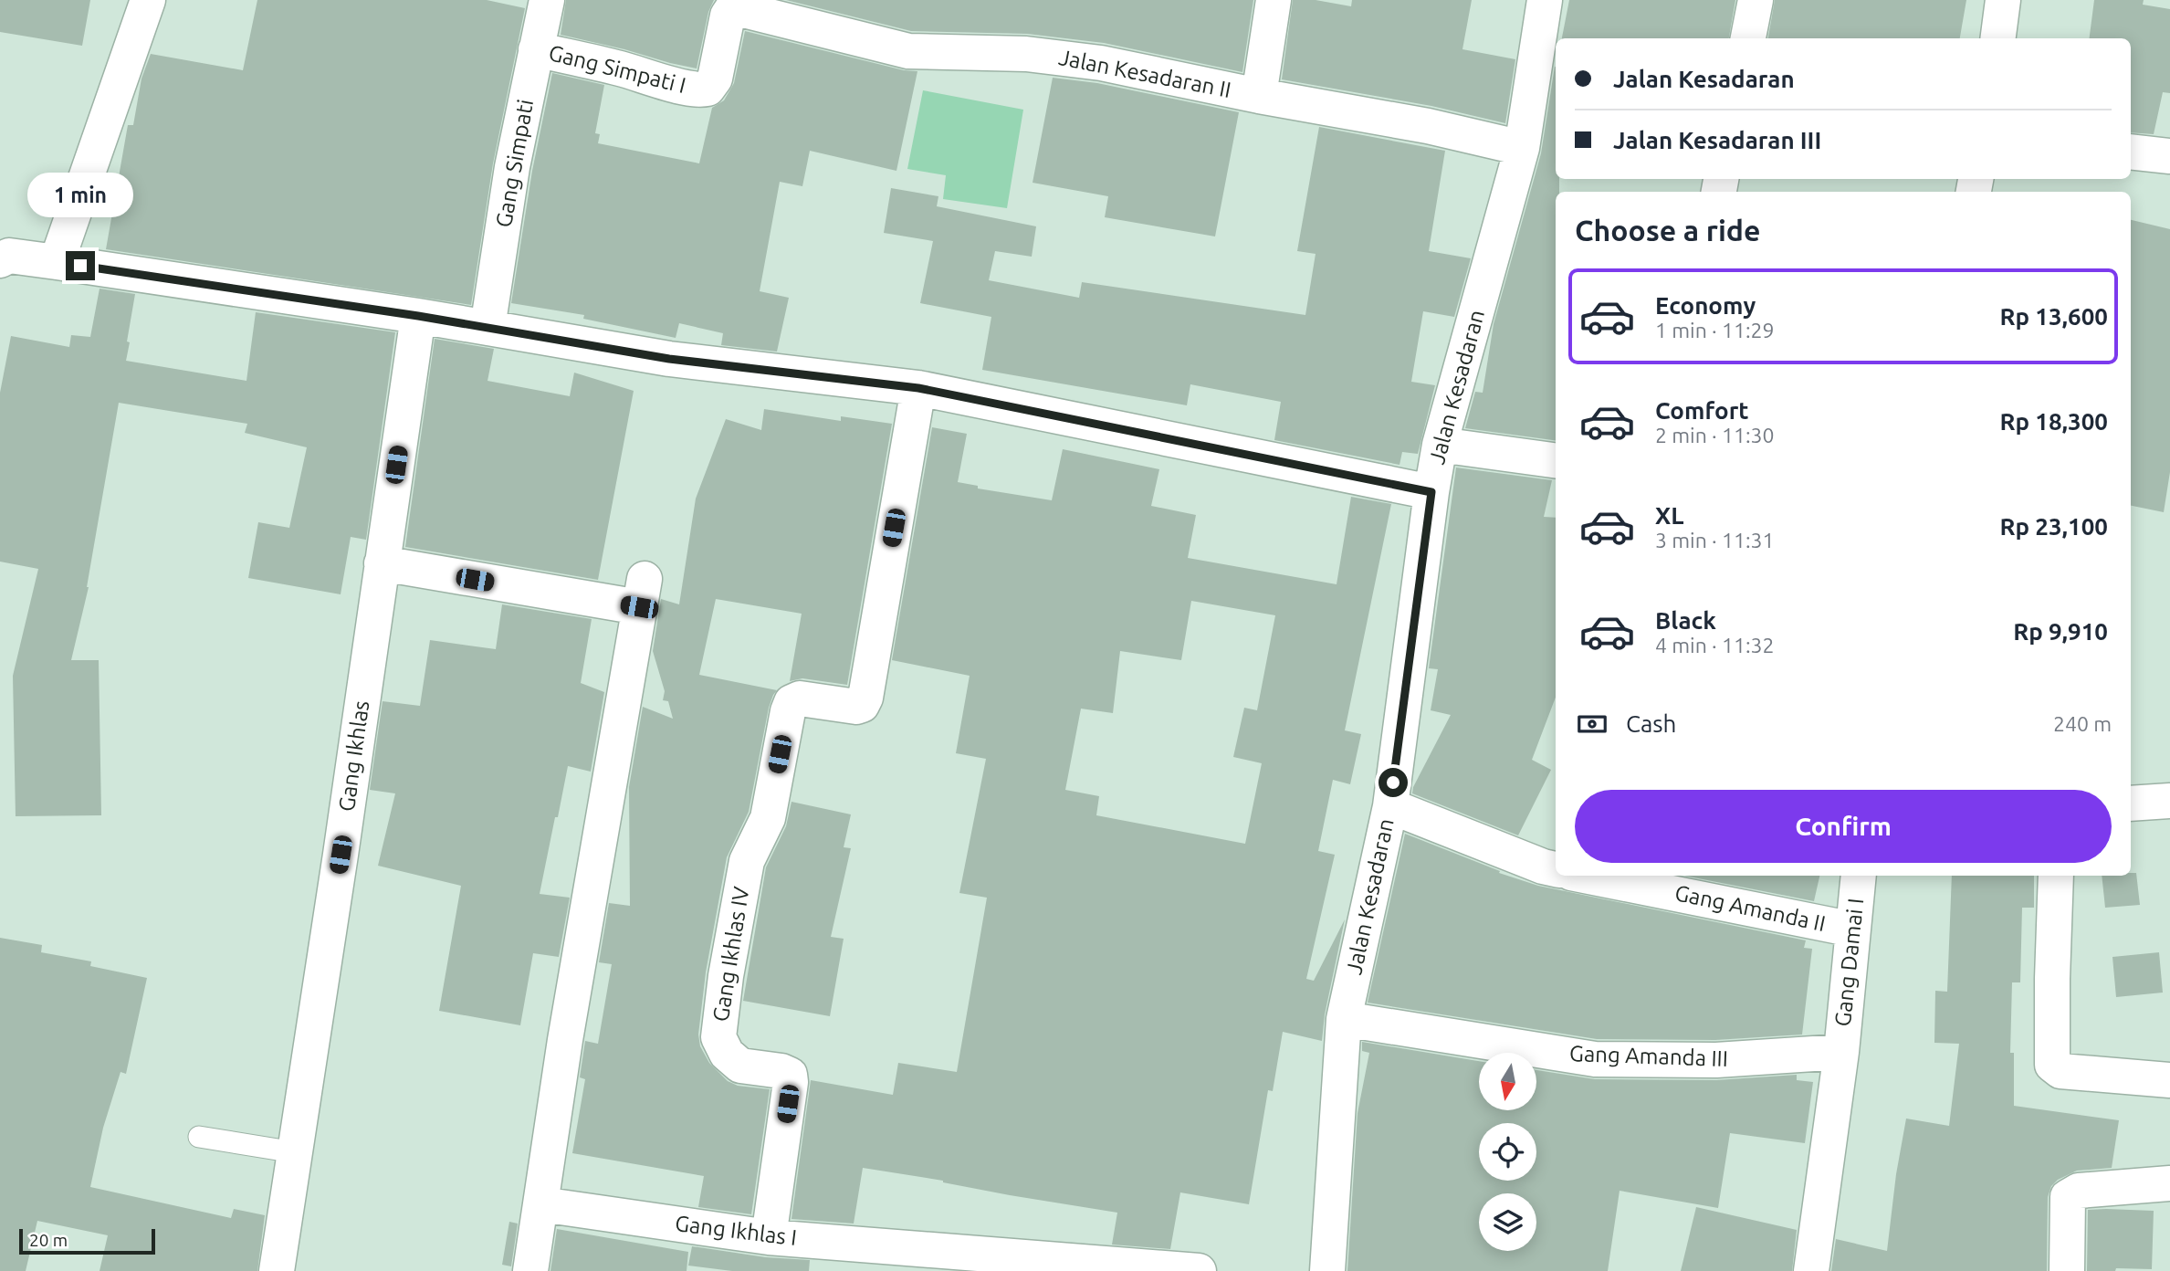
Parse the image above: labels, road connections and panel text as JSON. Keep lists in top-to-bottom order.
{
  "streets": {
    "street": [
      "Gang Simpati I",
      "Jalan Kesadaran II",
      "Gang Simpati",
      "Jalan Kesadaran",
      "Gang Ikhlas",
      "Gang Amanda II",
      "Gang Ikhlas IV",
      "Gang Damai I",
      "Gang Amanda III",
      "Gang Ikhlas I"
    ]
  },
  "crossings": [
    ["Gang Simpati I", "Jalan Kesadaran II"],
    ["Gang Simpati I", "Gang Simpati"],
    ["Jalan Kesadaran II", "Jalan Kesadaran"],
    ["Jalan Kesadaran", "Gang Amanda III"],
    ["Gang Amanda II", "Gang Damai I"],
    ["Gang Ikhlas IV", "Gang Ikhlas I"],
    ["Gang Damai I", "Gang Amanda III"]
  ],
  "scale_bar": "20 m",
  "north": "bottom",
  "page": {
    "banner": ["Jalan Kesadaran", "Jalan Kesadaran III"],
    "bubble": "1 min",
    "heading": "Choose a ride",
    "list": [
      {
        "name": "Economy",
        "note": "1 min · 11:29",
        "value": "Rp 13,600"
      },
      {
        "name": "Comfort",
        "note": "2 min · 11:30",
        "value": "Rp 18,300"
      },
      {
        "name": "XL",
        "note": "3 min · 11:31",
        "value": "Rp 23,100"
      },
      {
        "name": "Black",
        "note": "4 min · 11:32",
        "value": "Rp 9,910"
      }
    ],
    "pay": ["Cash", "240 m"],
    "buttons": "Confirm",
    "scale": "20 m"
  }
}
